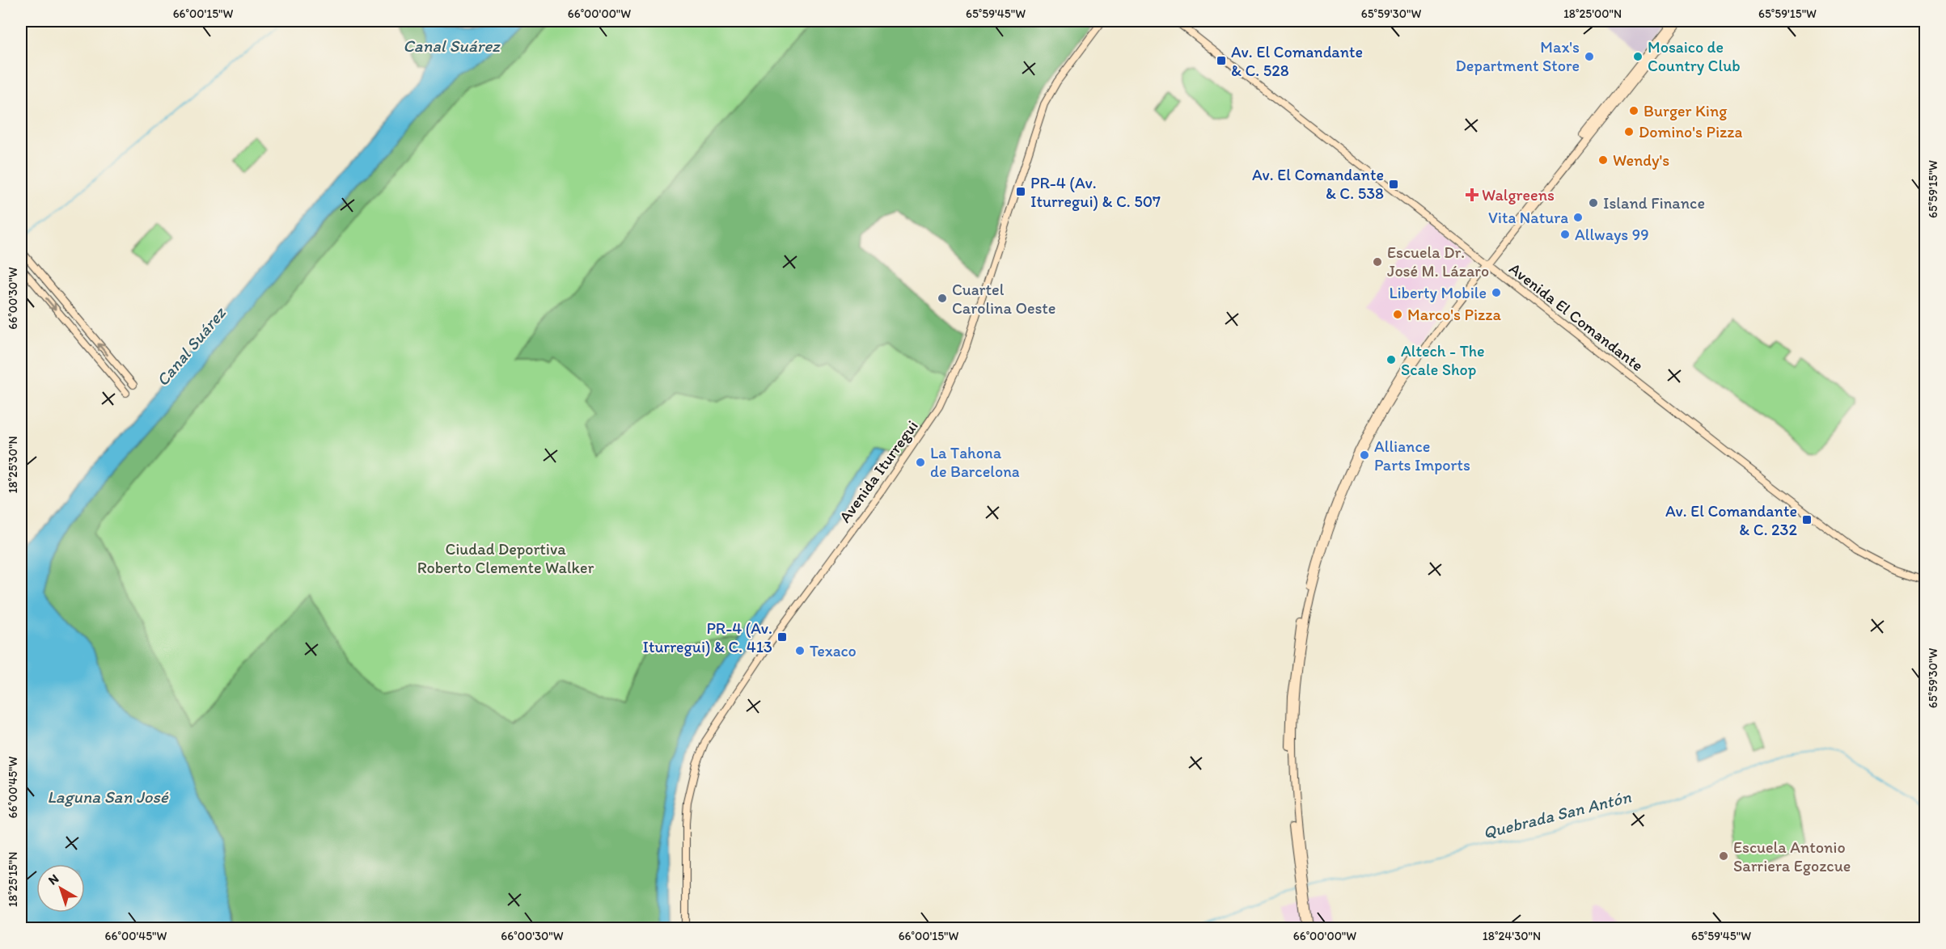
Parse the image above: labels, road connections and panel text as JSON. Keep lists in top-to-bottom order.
{
  "streets": {
    "street": ["Avenida El Comandante", "Avenida Iturregui"]
  },
  "water": ["Canal Suárez", "Laguna San José", "Quebrada San Antón"],
  "parks": ["Ciudad Deportiva Roberto Clemente Walker"],
  "places": {
    "other": [
      "Max's Department Store",
      "Mosaico de Country Club",
      "Burger King",
      "Domino's Pizza",
      "Wendy's",
      "Island Finance",
      "Vita Natura",
      "Allways 99",
      "Escuela Dr. José M. Lázaro",
      "Liberty Mobile",
      "Cuartel Carolina Oeste",
      "Marco's Pizza",
      "Altech - The Scale Shop",
      "Alliance Parts Imports",
      "La Tahona de Barcelona",
      "Texaco",
      "Escuela Antonio Sarriera Egozcue"
    ],
    "transit": [
      "Av. El Comandante & C. 528",
      "Av. El Comandante & C. 538",
      "PR-4 (Av. Iturregui) & C. 507",
      "Av. El Comandante & C. 232",
      "PR-4 (Av. Iturregui) & C. 413"
    ],
    "health": ["Walgreens"]
  },
  "north": "top left",
  "coordinates": [
    "66°00'15\"W",
    "66°00'00\"W",
    "65°59'45\"W",
    "65°59'30\"W",
    "18°25'00\"N",
    "65°59'15\"W",
    "66°00'30\"W",
    "18°25'30\"N",
    "66°00'45\"W",
    "18°25'15\"N",
    "18°24'30\"N"
  ]
}
